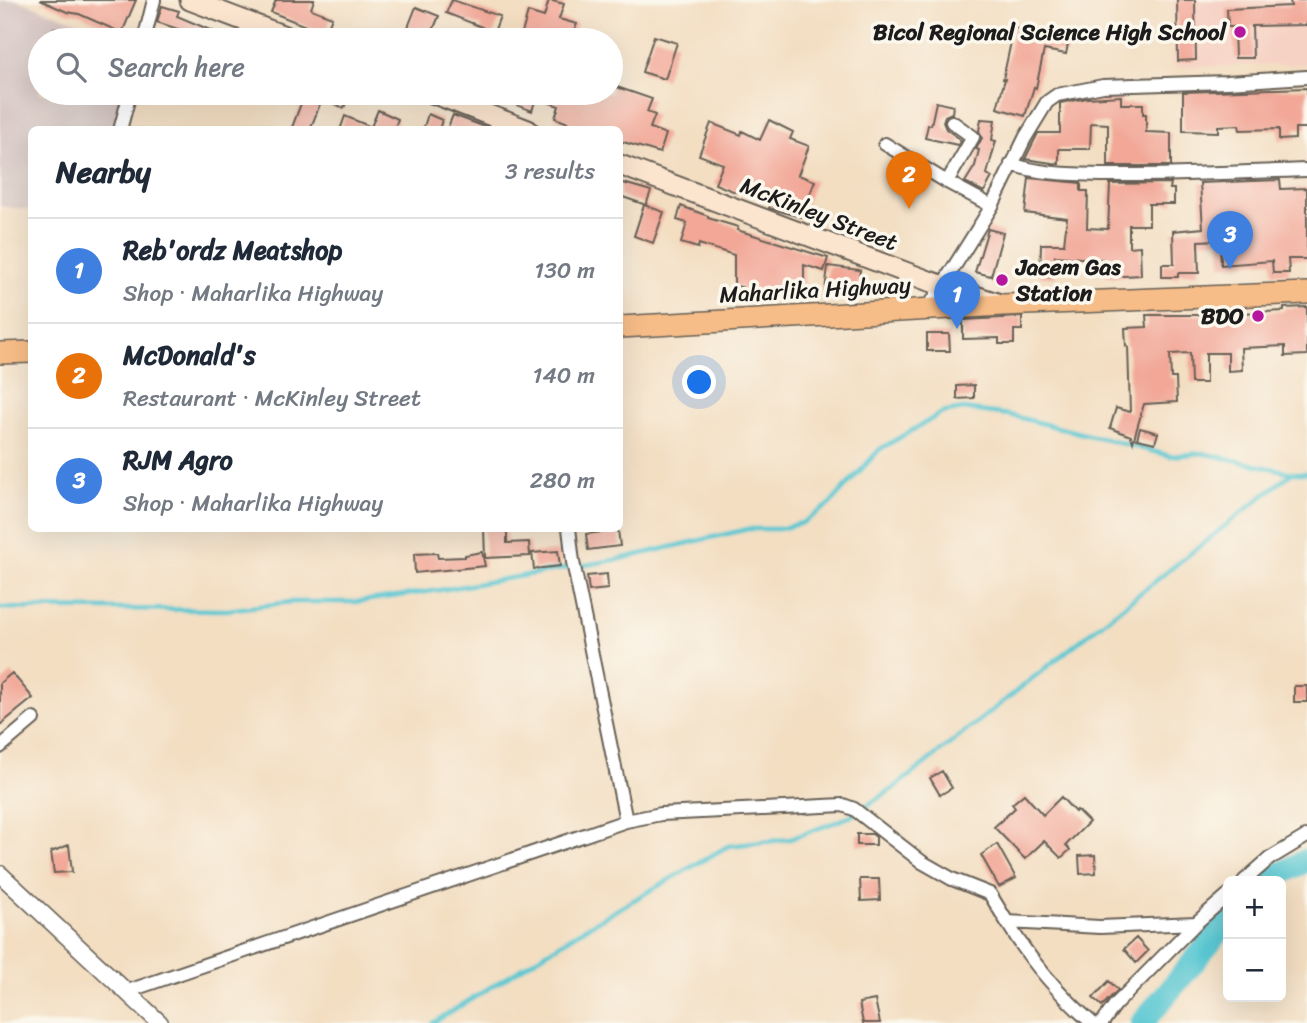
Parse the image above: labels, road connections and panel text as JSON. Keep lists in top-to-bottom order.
{
  "streets": {
    "highway": ["Maharlika Highway"],
    "main road": ["McKinley Street"]
  },
  "crossings": [
    ["McKinley Street", "Maharlika Highway"]
  ],
  "places": ["Bicol Regional Science High School", "Jacem Gas Station", "BDO"],
  "page": {
    "search": "Search here",
    "heading": ["Nearby", "3 results"],
    "pins": ["2", "3", "1"],
    "list": [
      {
        "mark": "1",
        "name": "Reb'ordz Meatshop",
        "note": "Shop · Maharlika Highway",
        "value": "130 m"
      },
      {
        "mark": "2",
        "name": "McDonald's",
        "note": "Restaurant · McKinley Street",
        "value": "140 m"
      },
      {
        "mark": "3",
        "name": "RJM Agro",
        "note": "Shop · Maharlika Highway",
        "value": "280 m"
      }
    ],
    "map_buttons": ["+", "−"]
  }
}
